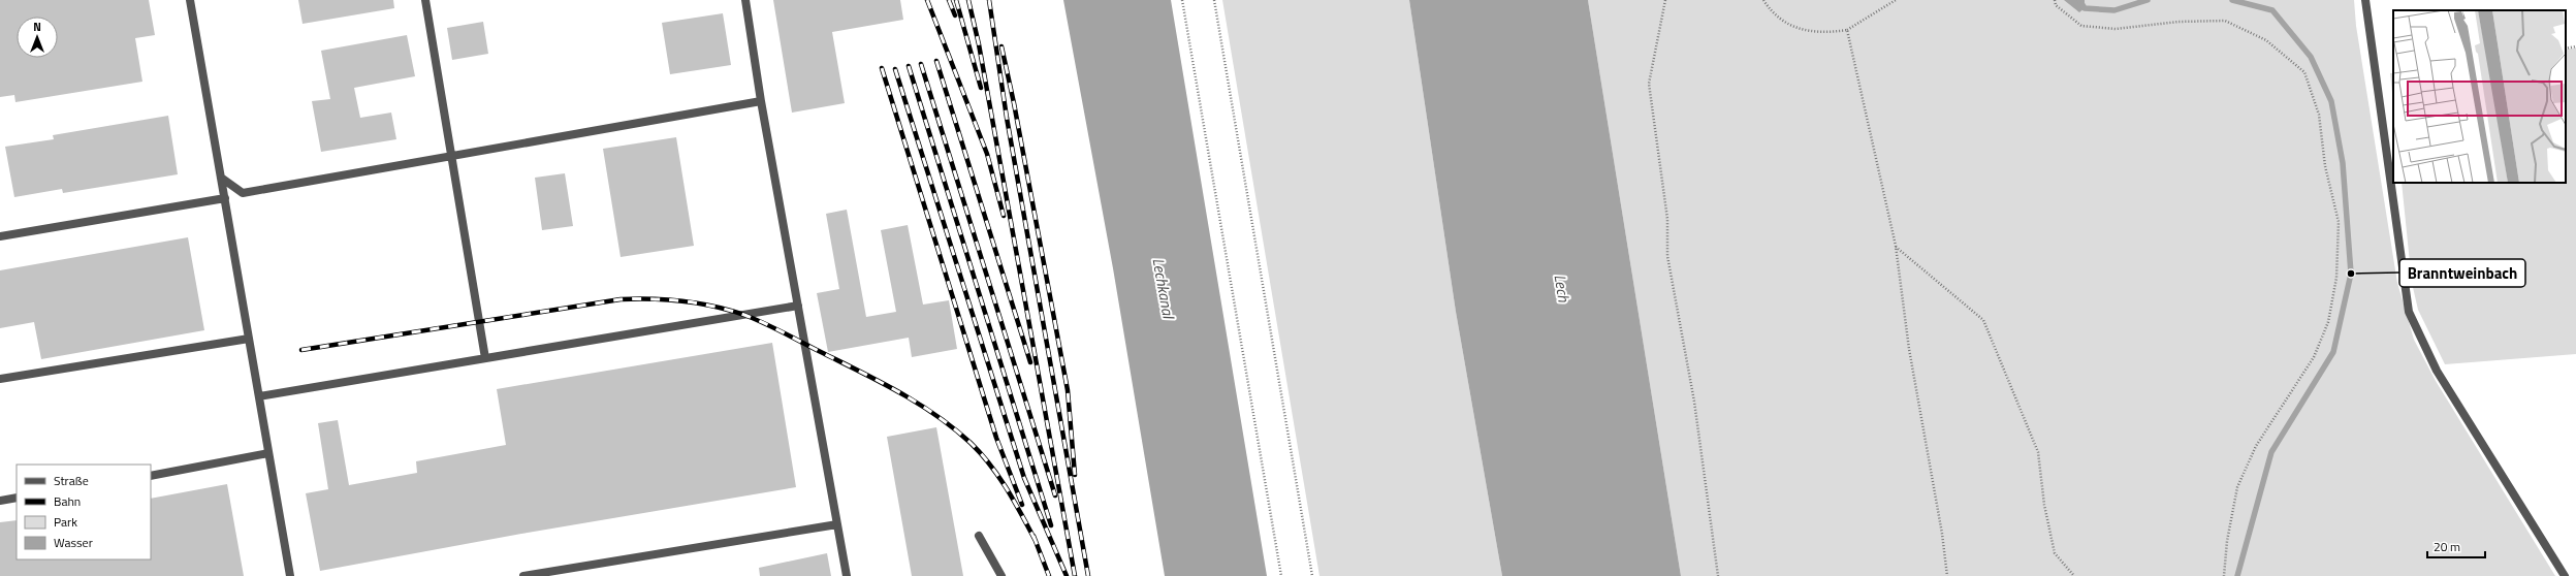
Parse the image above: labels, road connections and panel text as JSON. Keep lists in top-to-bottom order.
{
  "water": ["Lechkanal", "Lech"],
  "places": ["Branntweinbach"],
  "legend": [
    "Straße",
    "Bahn",
    "Park",
    "Wasser"
  ],
  "scale_bar": "20 m",
  "north": "top"
}
